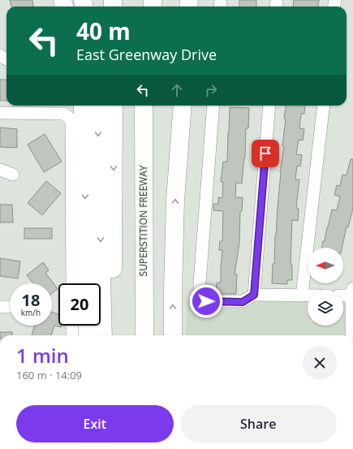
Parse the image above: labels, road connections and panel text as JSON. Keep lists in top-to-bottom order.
{
  "streets": {
    "highway": ["SUPERSTITION FREEWAY"]
  },
  "north": "left",
  "page": {
    "turn": ["40 m", "East Greenway Drive"],
    "speed": "18 km/h",
    "limit": "20",
    "heading": ["1 min", "160 m · 14:09"],
    "buttons": ["Exit", "Share"]
  }
}
